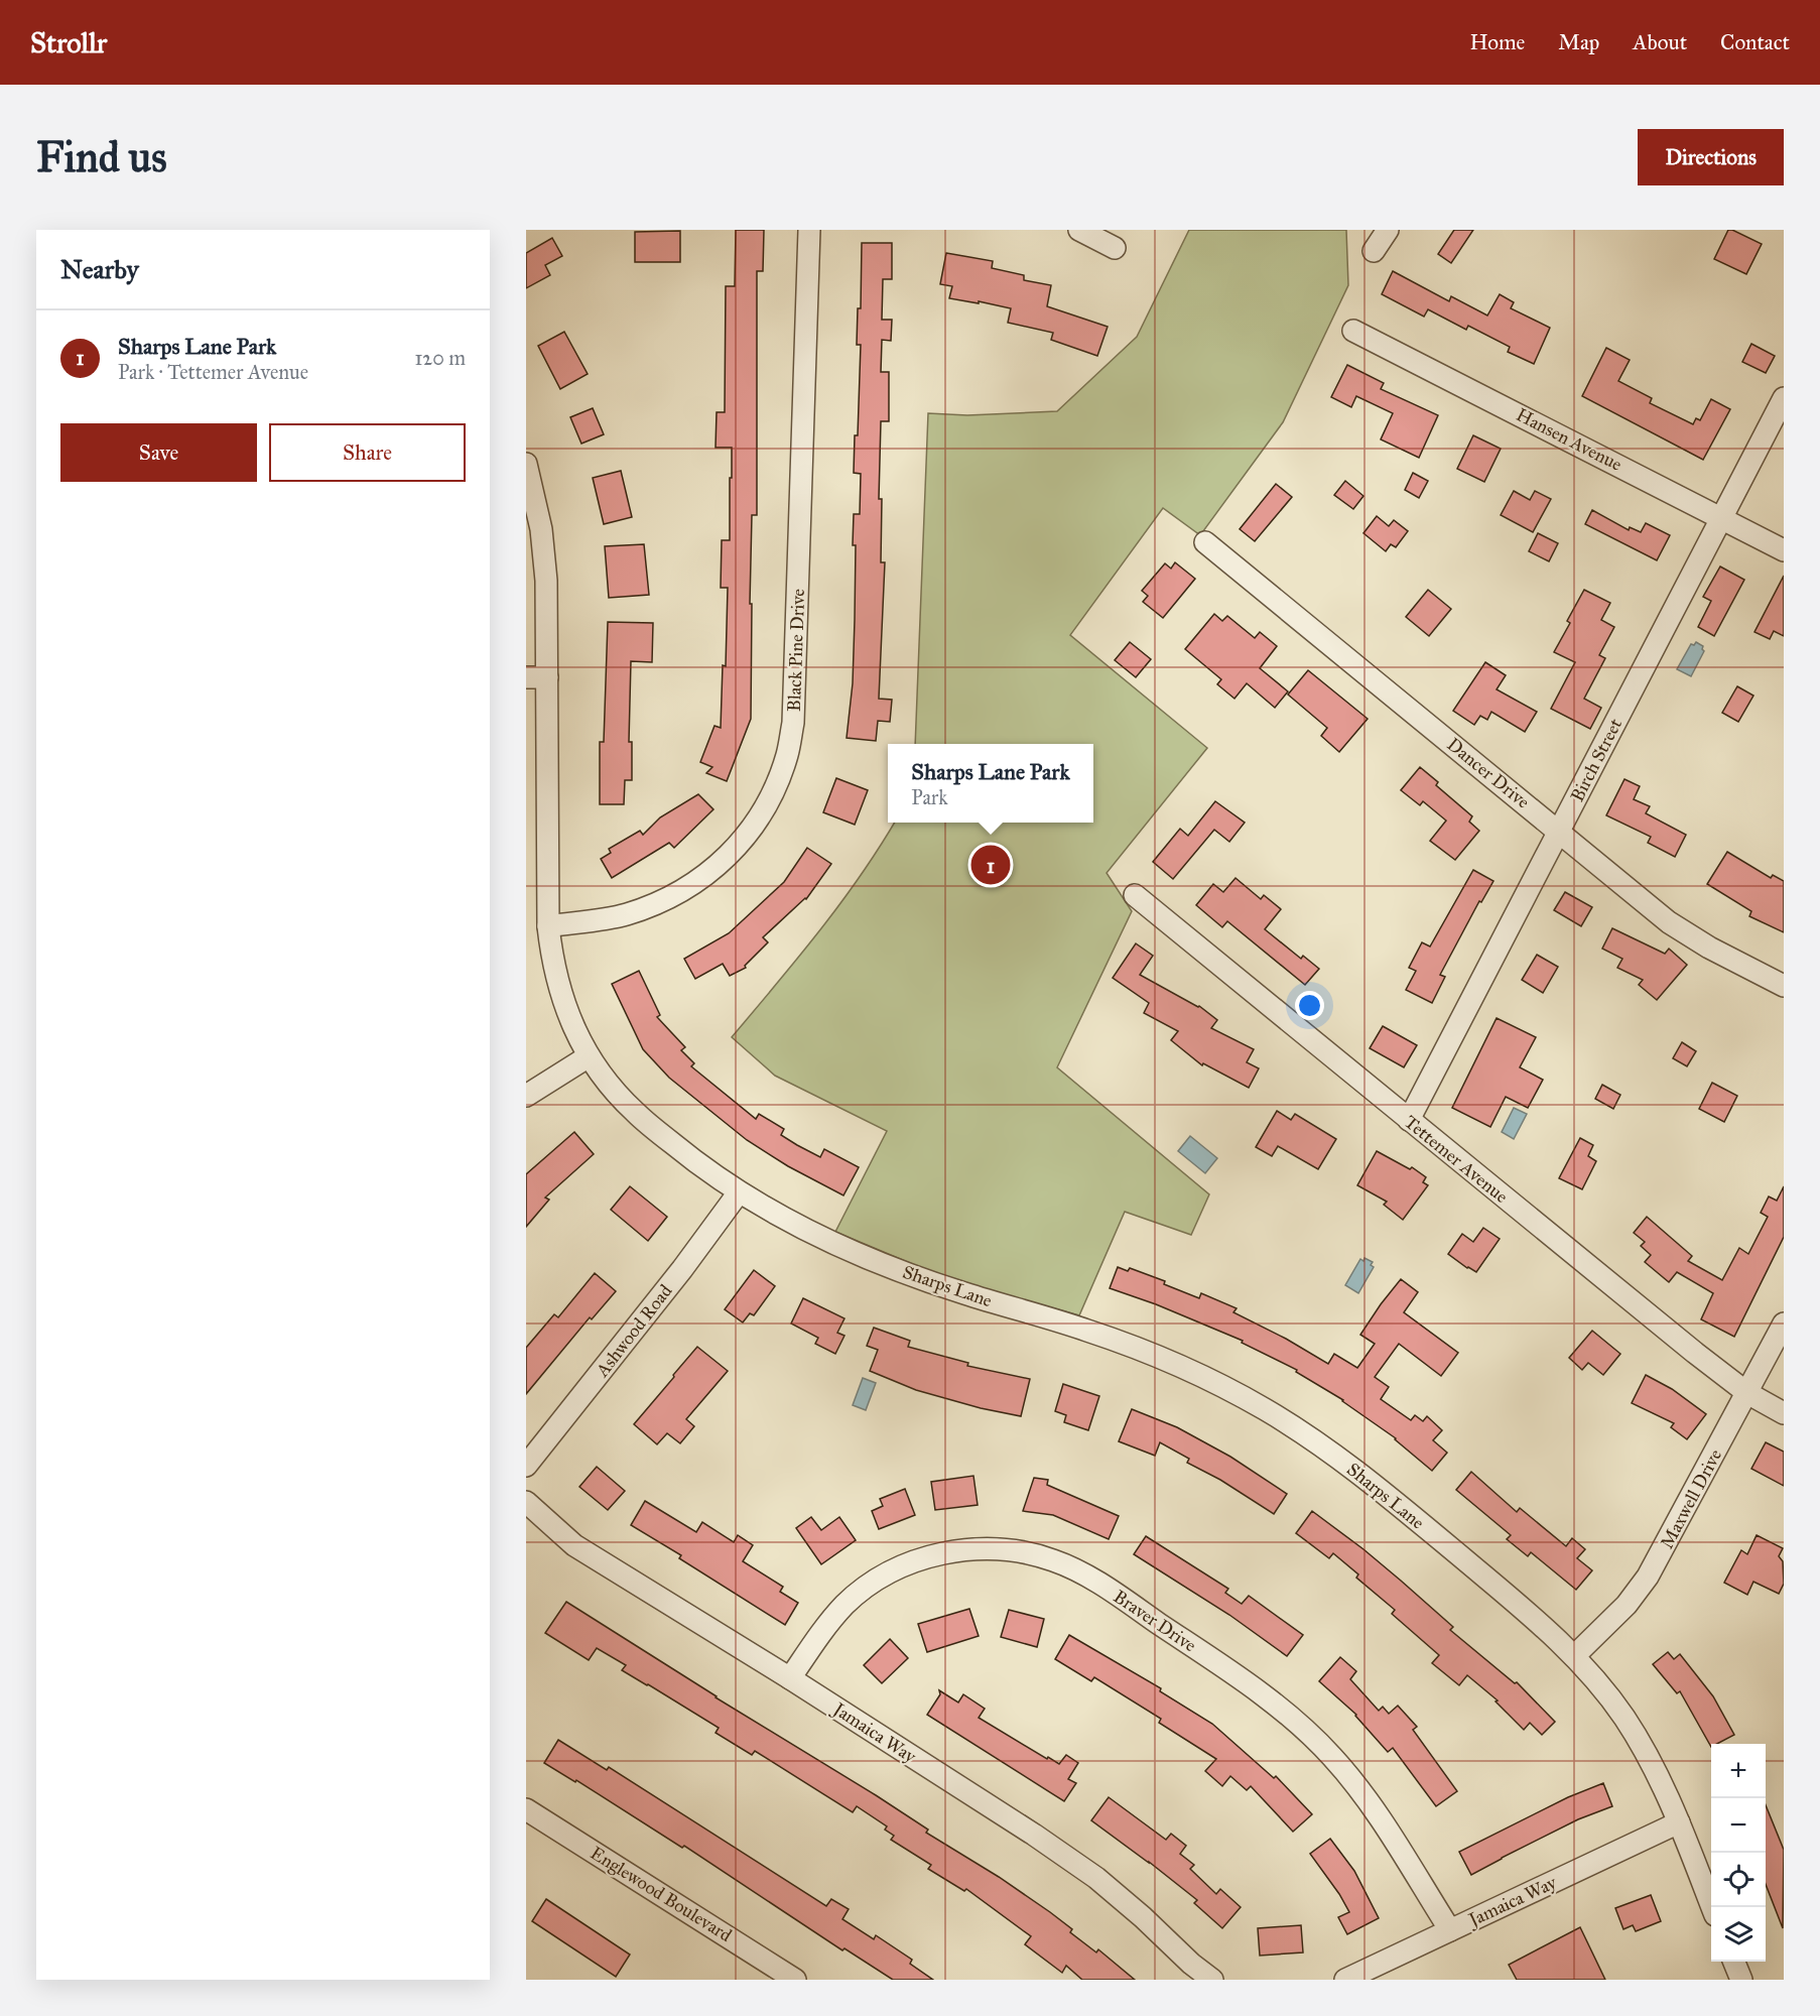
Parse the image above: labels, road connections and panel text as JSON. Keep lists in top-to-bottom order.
{
  "streets": {
    "street": [
      "Hansen Avenue",
      "Black Pine Drive",
      "Birch Street",
      "Dancer Drive",
      "Tettemer Avenue",
      "Sharps Lane",
      "Ashwood Road",
      "Maxwell Drive",
      "Braver Drive",
      "Jamaica Way",
      "Englewood Boulevard"
    ]
  },
  "crossings": [
    ["Hansen Avenue", "Birch Street"],
    ["Black Pine Drive", "Sharps Lane"],
    ["Birch Street", "Dancer Drive"],
    ["Birch Street", "Tettemer Avenue"],
    ["Tettemer Avenue", "Maxwell Drive"],
    ["Sharps Lane", "Ashwood Road"],
    ["Sharps Lane", "Maxwell Drive"],
    ["Sharps Lane", "Jamaica Way"],
    ["Braver Drive", "Jamaica Way"]
  ],
  "page": {
    "header": "Strollr",
    "nav": [
      "Home",
      "Map",
      "About",
      "Contact"
    ],
    "buttons": [
      "Directions",
      ["Save", "Share"]
    ],
    "title": "Find us",
    "heading": "Nearby",
    "list": [
      {
        "mark": "1",
        "name": "Sharps Lane Park",
        "note": "Park · Tettemer Avenue",
        "value": "120 m"
      }
    ],
    "popup": ["Sharps Lane Park", "Park"],
    "pins": "1",
    "map_buttons": ["+", "−"]
  }
}
